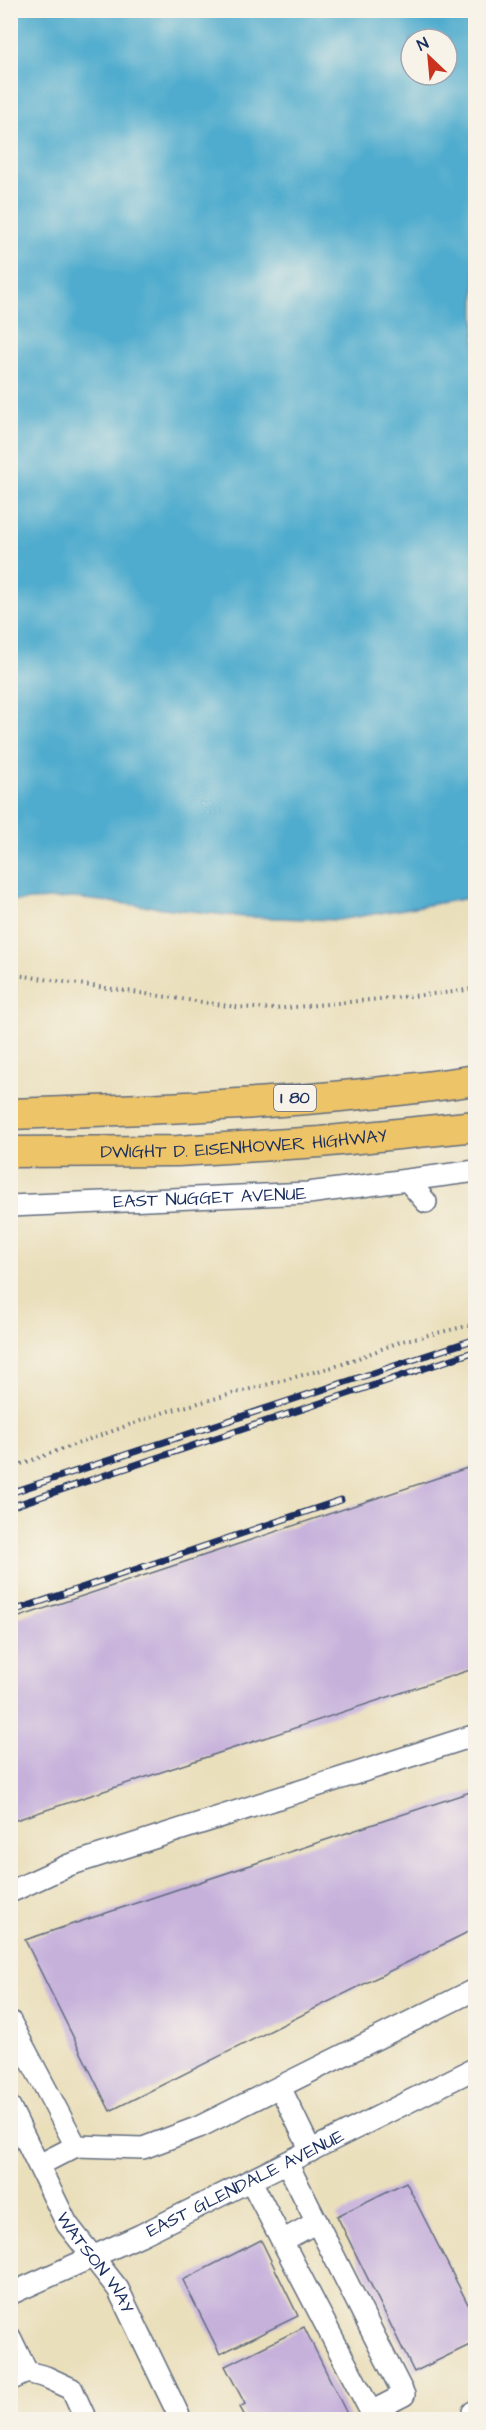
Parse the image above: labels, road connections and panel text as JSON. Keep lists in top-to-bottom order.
{
  "streets": {
    "highway": ["I 80", "DWIGHT D. EISENHOWER HIGHWAY"],
    "street": ["EAST NUGGET AVENUE", "EAST GLENDALE AVENUE", "WATSON WAY"]
  },
  "crossings": [
    ["EAST GLENDALE AVENUE", "WATSON WAY"]
  ],
  "north": "top left"
}
